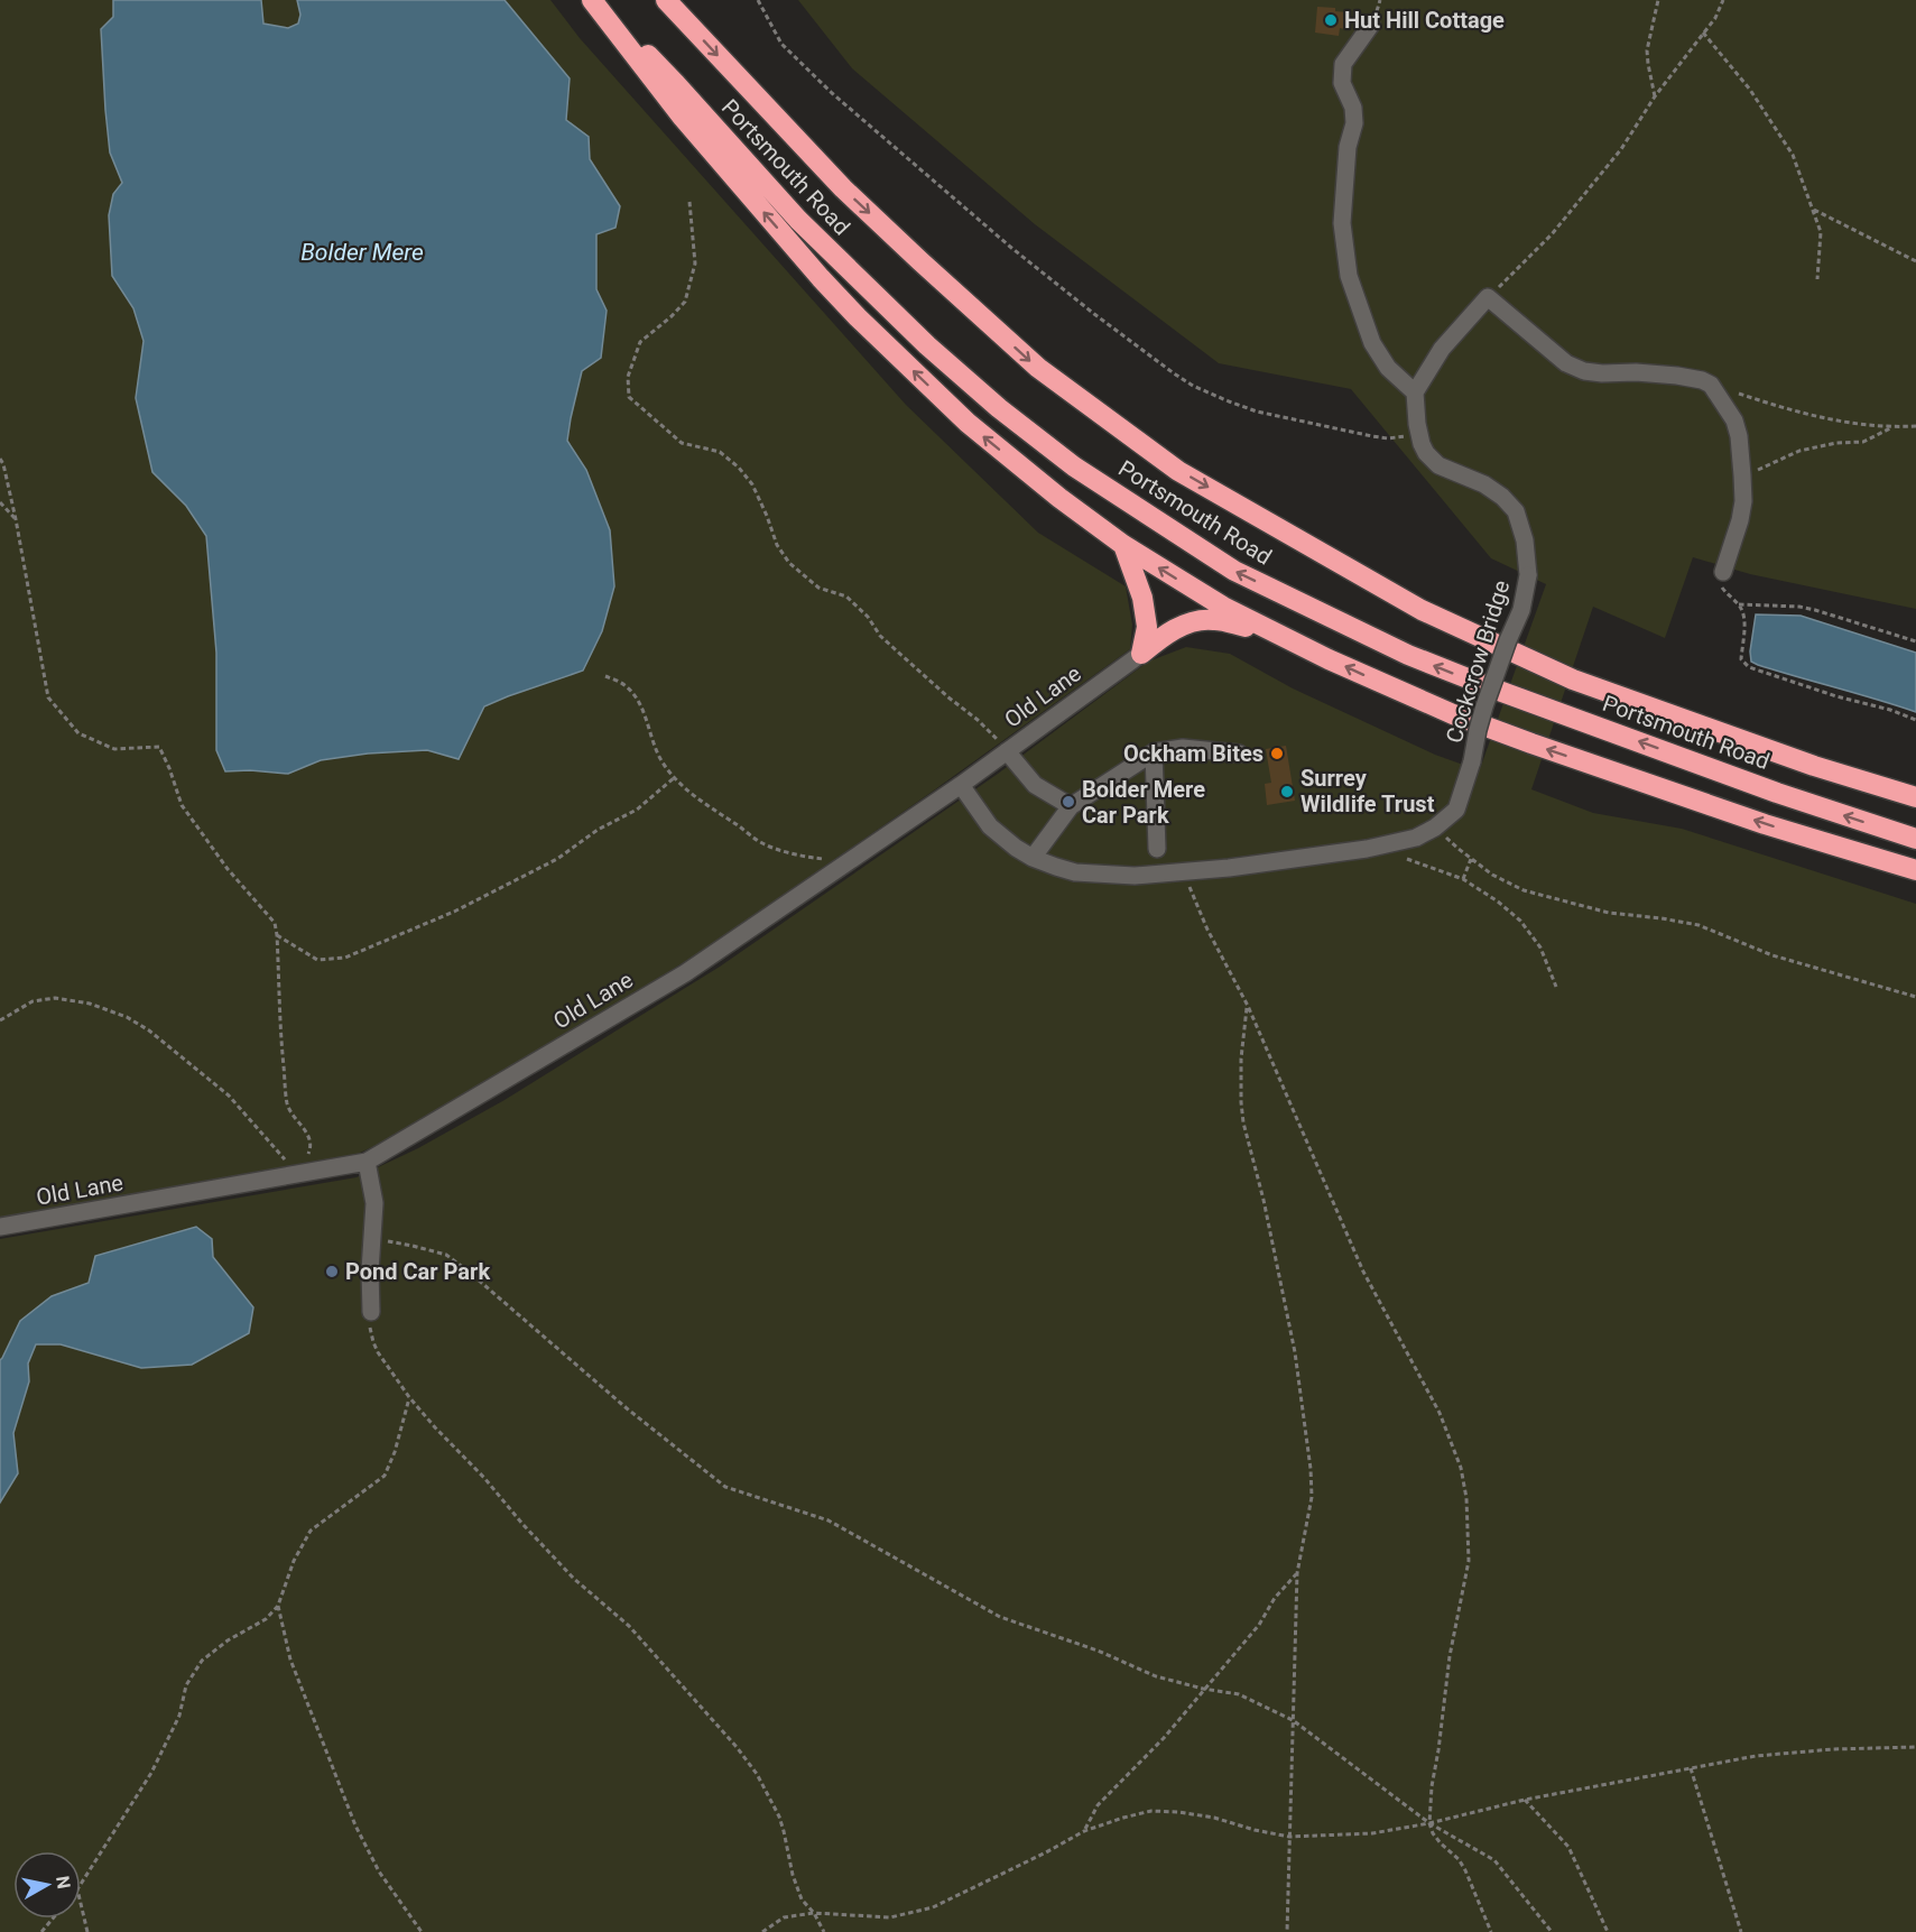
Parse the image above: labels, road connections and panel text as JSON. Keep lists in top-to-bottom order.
{
  "streets": {
    "highway": ["Portsmouth Road"],
    "street": ["Cockcrow Bridge", "Old Lane"]
  },
  "water": ["Bolder Mere"],
  "places": [
    "Hut Hill Cottage",
    "Ockham Bites",
    "Surrey Wildlife Trust",
    "Bolder Mere Car Park",
    "Pond Car Park"
  ],
  "north": "right"
}
